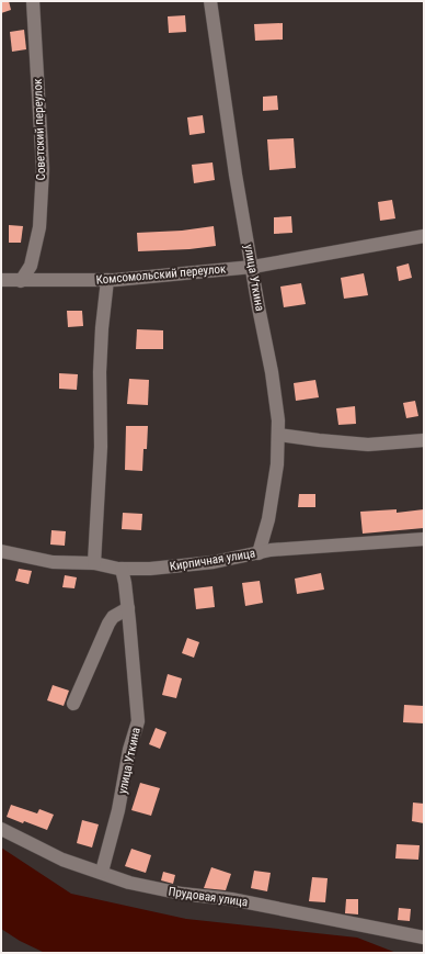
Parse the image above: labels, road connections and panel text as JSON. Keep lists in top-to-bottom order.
{
  "streets": {
    "street": [
      "Советский переулок",
      "Комсомольский переулок",
      "улица Уткина",
      "Кирпичная улица",
      "Прудовая улица"
    ]
  },
  "crossings": [
    ["Советский переулок", "Комсомольский переулок"],
    ["Комсомольский переулок", "улица Уткина"],
    ["улица Уткина", "Кирпичная улица"],
    ["улица Уткина", "Прудовая улица"]
  ]
}
